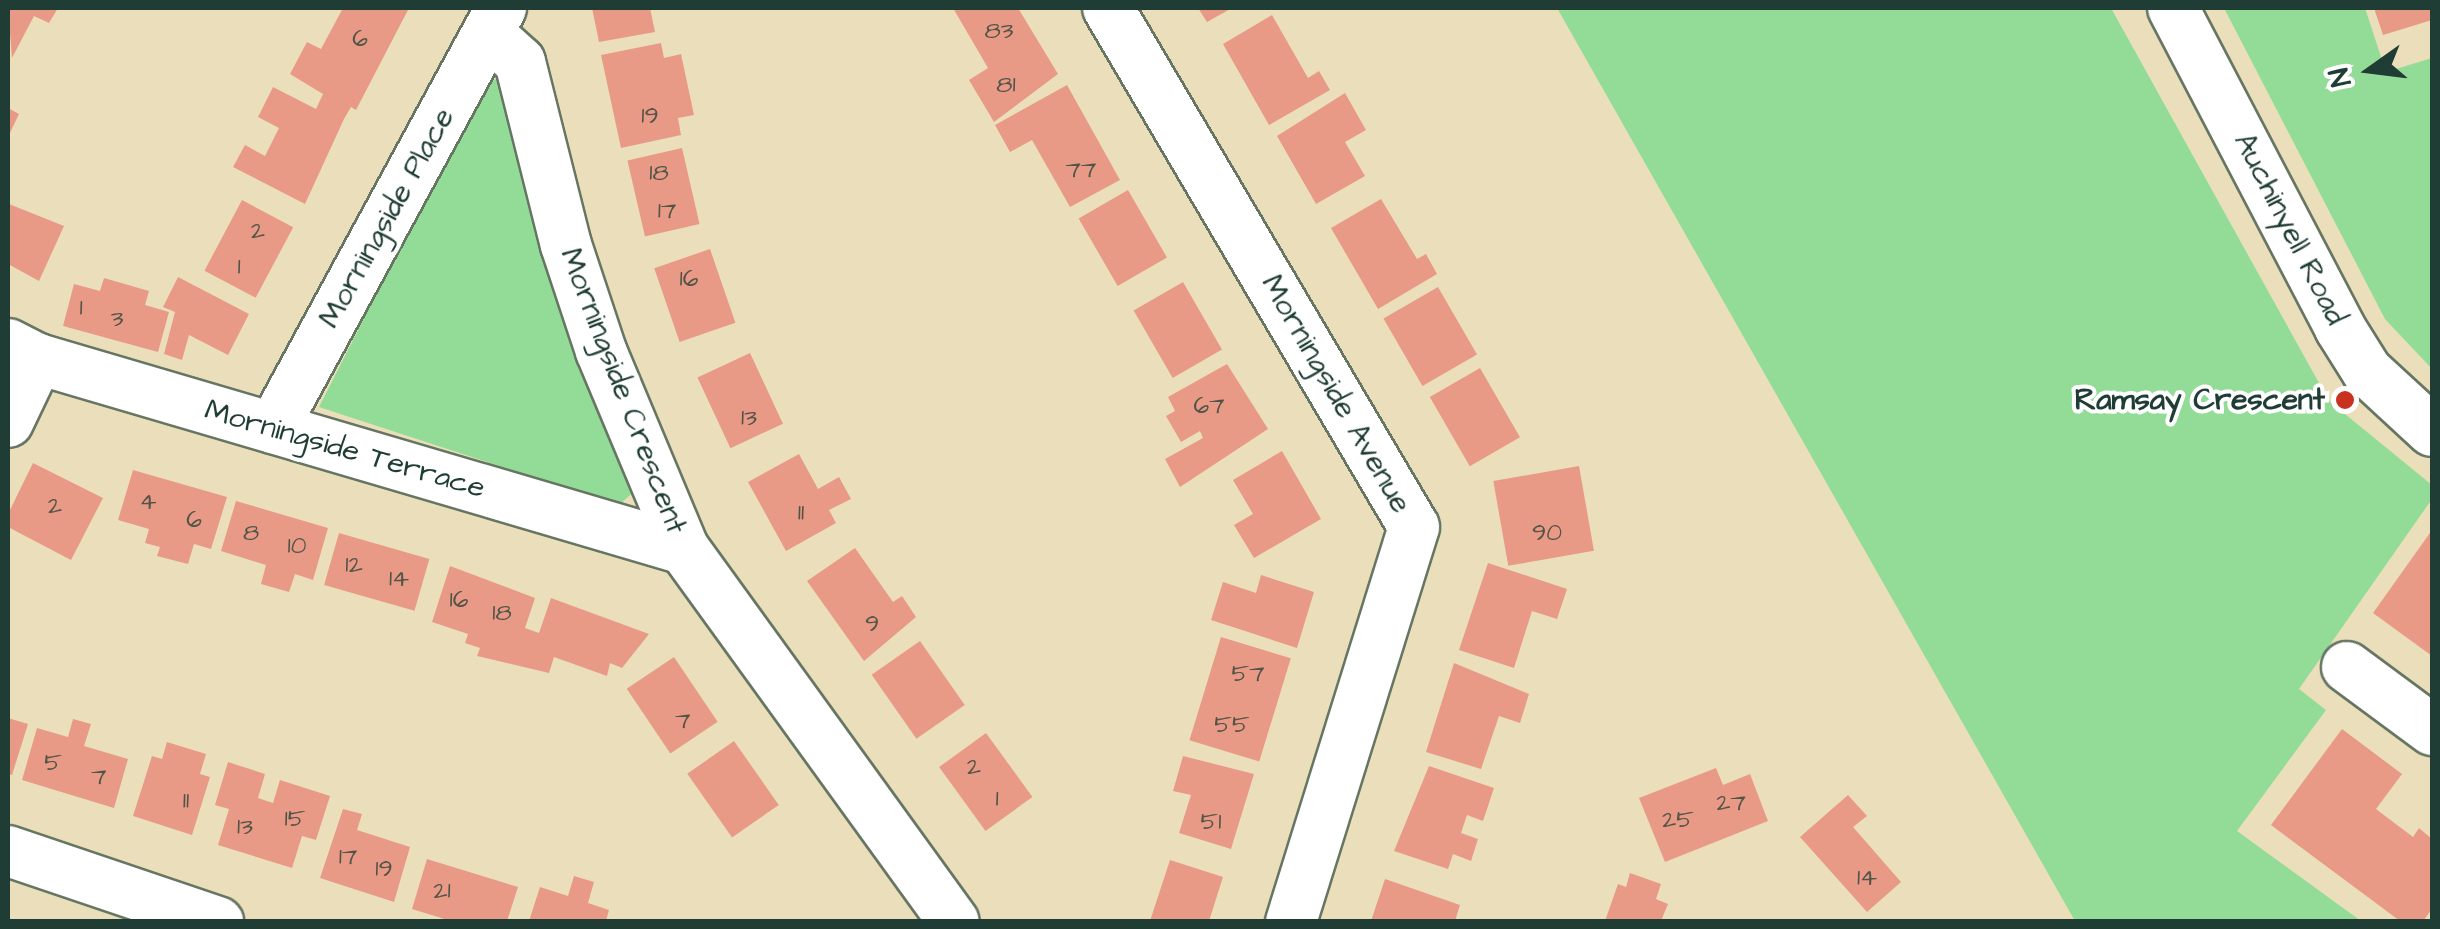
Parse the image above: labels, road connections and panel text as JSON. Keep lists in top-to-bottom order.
{
  "streets": {
    "street": [
      "Morningside Place",
      "Auchinyell Road",
      "Morningside Crescent",
      "Morningside Avenue",
      "Morningside Terrace"
    ]
  },
  "crossings": [
    ["Morningside Place", "Morningside Crescent"],
    ["Morningside Place", "Morningside Terrace"],
    ["Morningside Crescent", "Morningside Terrace"]
  ],
  "places": ["Ramsay Crescent"],
  "house_numbers": [
    "83",
    "6",
    "81",
    "19",
    "77",
    "18",
    "17",
    "2",
    "1",
    "16",
    "1",
    "3",
    "67",
    "13",
    "4",
    "2",
    "11",
    "6",
    "8",
    "90",
    "10",
    "12",
    "14",
    "16",
    "18",
    "9",
    "57",
    "7",
    "55",
    "5",
    "2",
    "7",
    "1",
    "11",
    "27",
    "15",
    "25",
    "51",
    "13",
    "17",
    "19",
    "14",
    "21"
  ],
  "north": "left"
}
